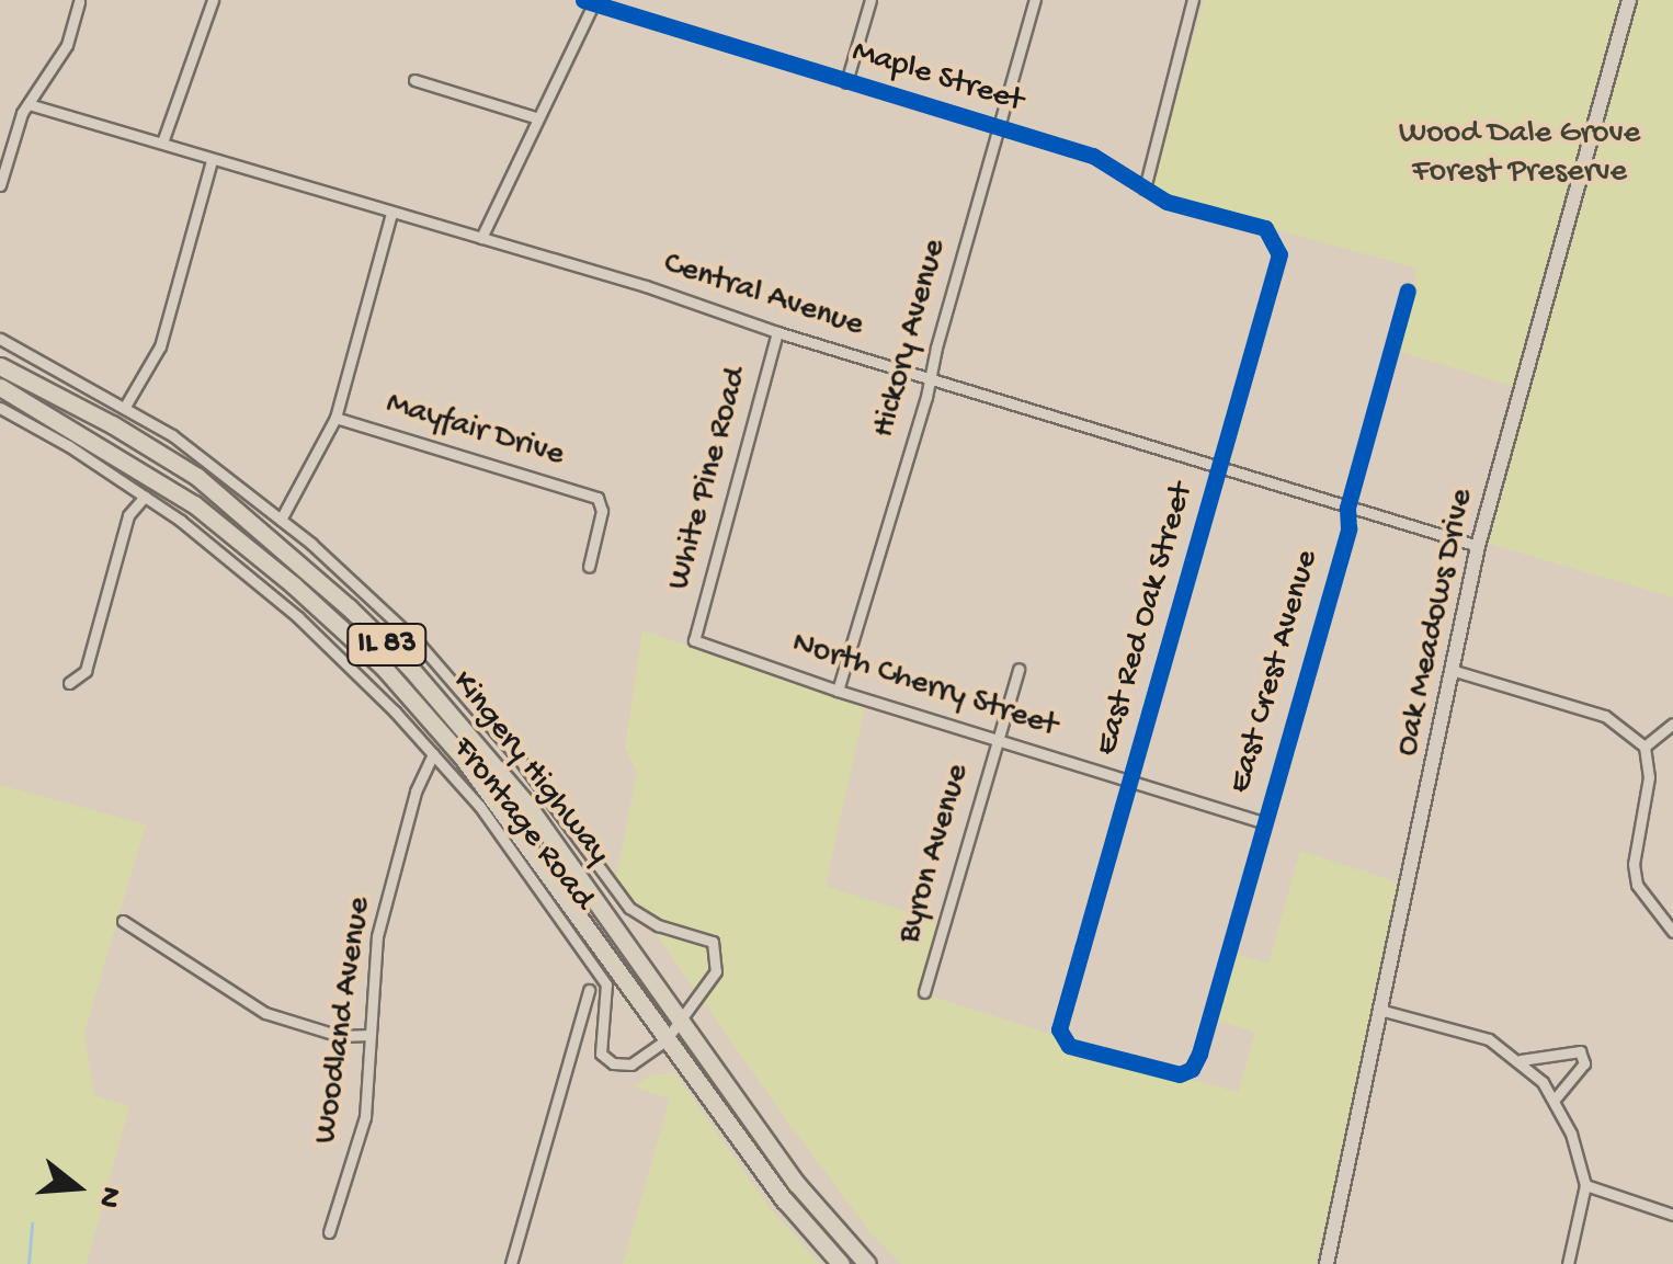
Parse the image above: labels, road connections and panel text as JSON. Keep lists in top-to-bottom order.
{
  "streets": {
    "highway": ["IL 83", "Kingery Highway"],
    "street": [
      "Maple Street",
      "Central Avenue",
      "Hickory Avenue",
      "Mayfair Drive",
      "White Pine Road",
      "East Red Oak Street",
      "Oak Meadows Drive",
      "East Crest Avenue",
      "North Cherry Street",
      "Frontage Road",
      "Byron Avenue",
      "Woodland Avenue"
    ]
  },
  "crossings": [
    ["Maple Street", "Hickory Avenue"],
    ["Maple Street", "East Red Oak Street"],
    ["Central Avenue", "Hickory Avenue"],
    ["Central Avenue", "White Pine Road"],
    ["Central Avenue", "East Red Oak Street"],
    ["Central Avenue", "Oak Meadows Drive"],
    ["Central Avenue", "East Crest Avenue"],
    ["Hickory Avenue", "North Cherry Street"],
    ["White Pine Road", "North Cherry Street"],
    ["East Red Oak Street", "East Crest Avenue"],
    ["East Red Oak Street", "North Cherry Street"],
    ["East Crest Avenue", "North Cherry Street"],
    ["North Cherry Street", "Byron Avenue"],
    ["Kingery Highway", "Frontage Road"],
    ["Frontage Road", "Woodland Avenue"]
  ],
  "parks": ["Wood Dale Grove Forest Preserve"],
  "north": "right"
}
